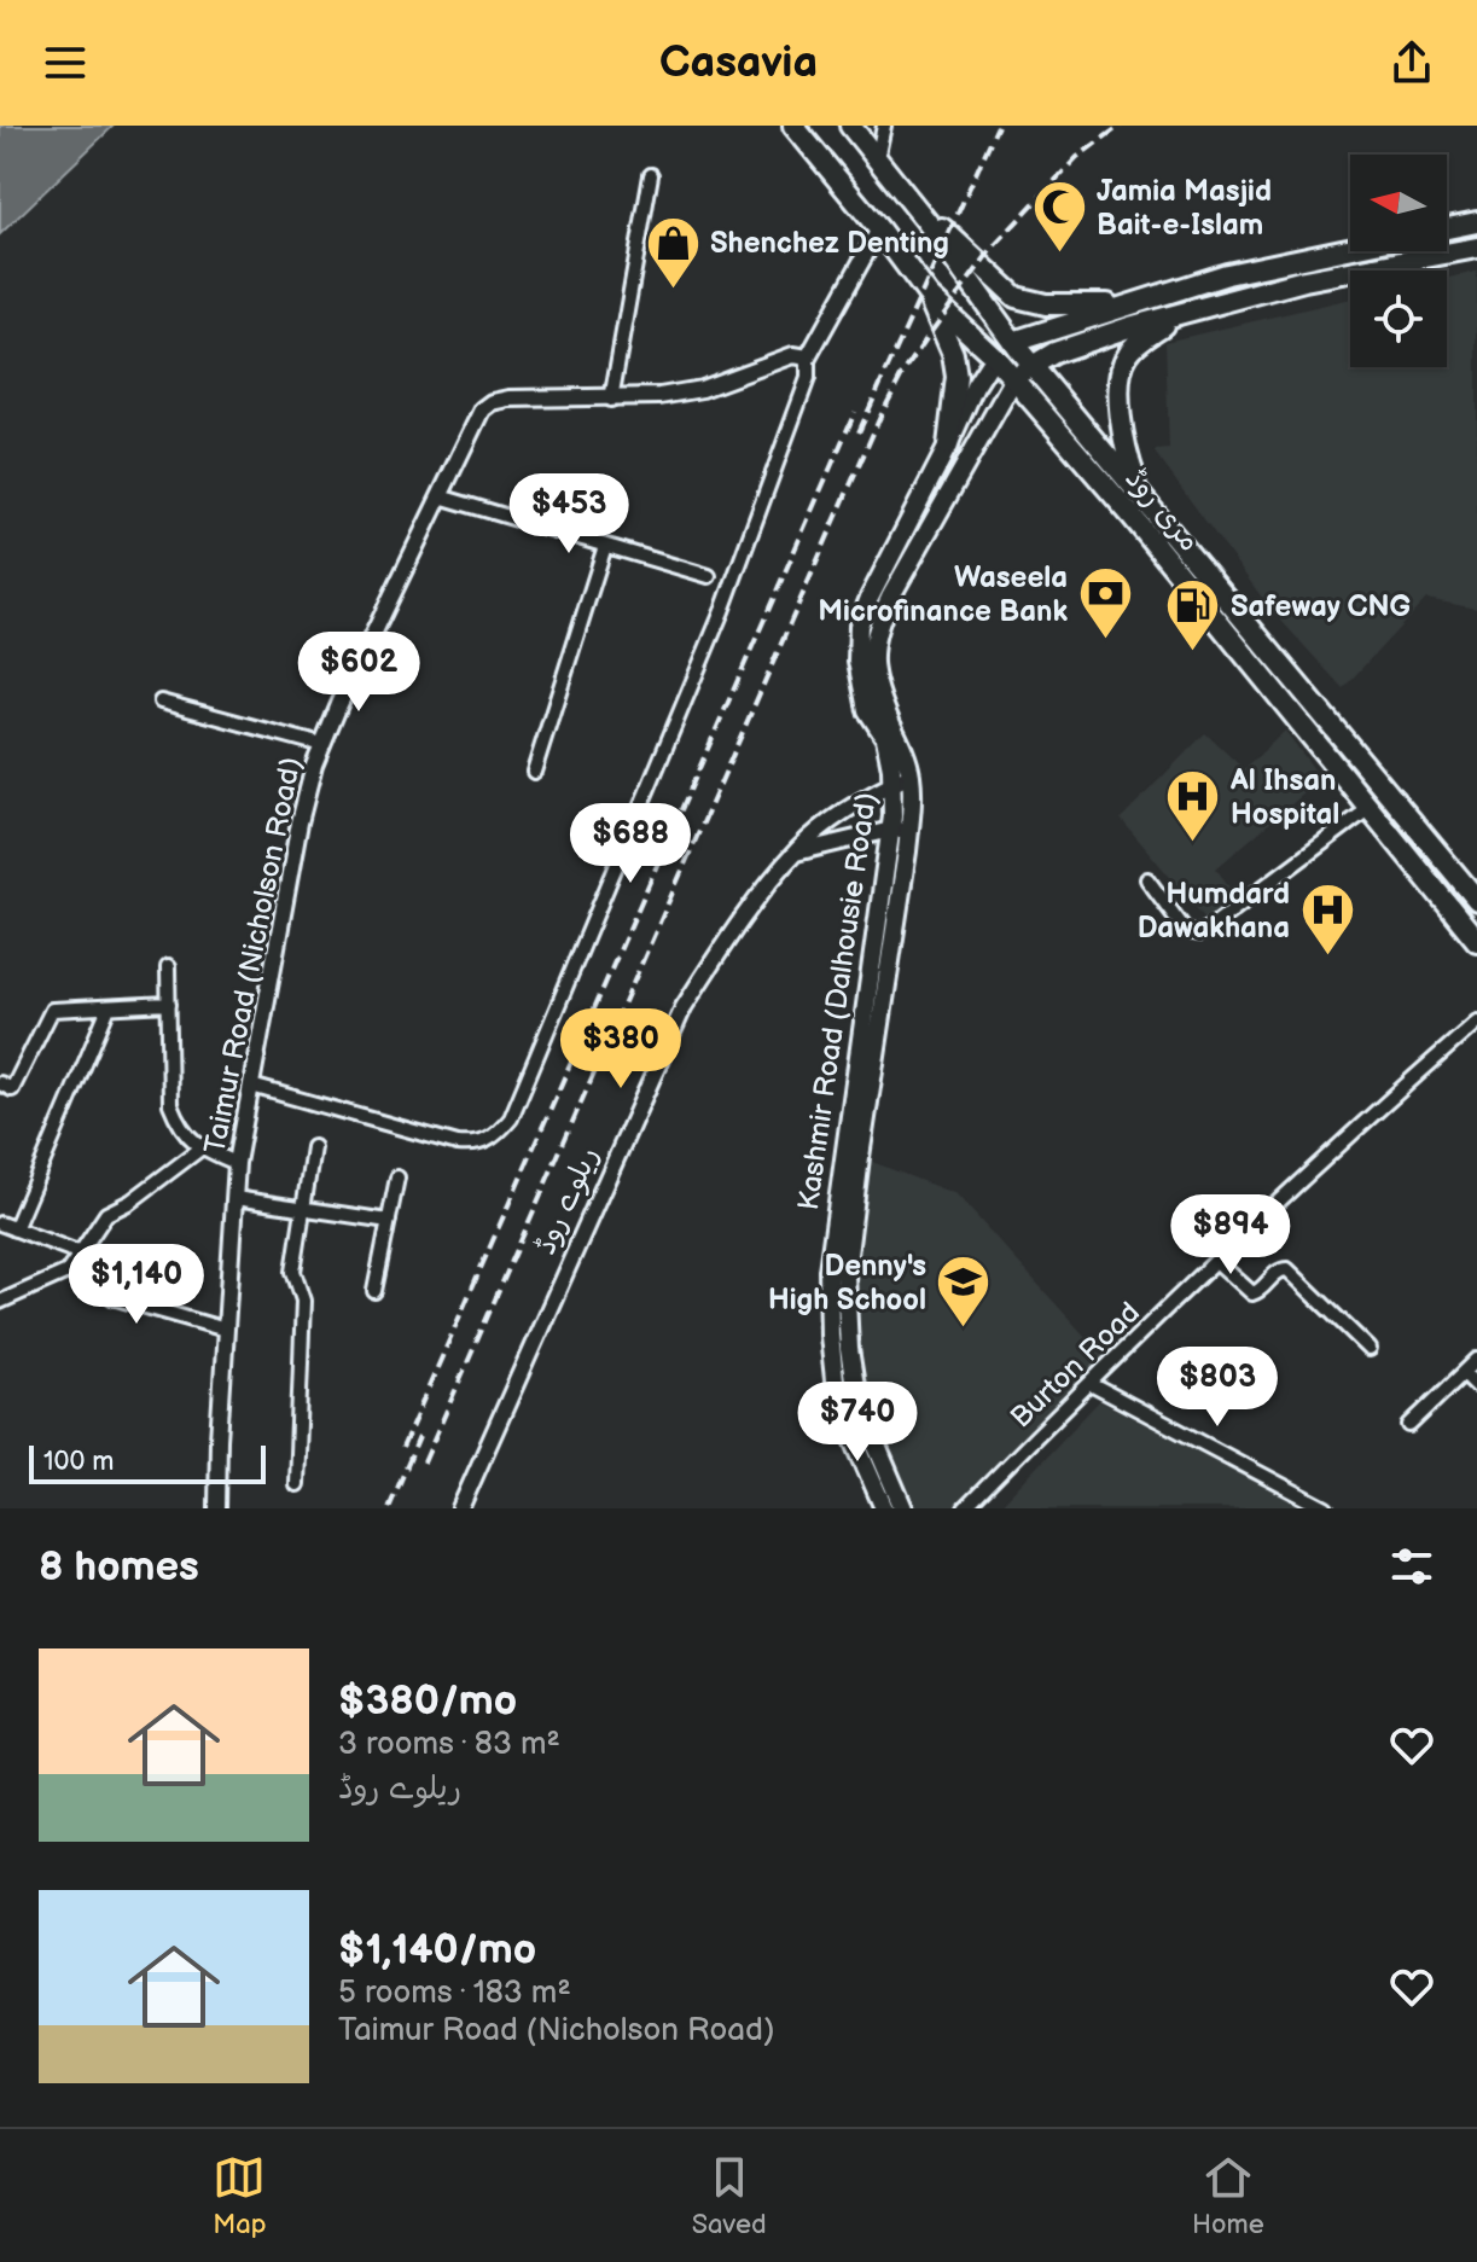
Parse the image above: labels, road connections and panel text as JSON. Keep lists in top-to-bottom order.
{
  "streets": {
    "main road": ["مری روڈ", "Kashmir Road (Dalhousie Road)"],
    "street": ["Taimur Road (Nicholson Road)", "ریلوے روڈ", "Burton Road"]
  },
  "crossings": [
    ["مری روڈ", "Kashmir Road (Dalhousie Road)"],
    ["Kashmir Road (Dalhousie Road)", "ریلوے روڈ"]
  ],
  "places": {
    "mosque": ["Jamia Masjid Bait-e-Islam"],
    "shop": ["Shenchez Denting"],
    "bank": ["Waseela Microfinance Bank"],
    "fuel station": ["Safeway CNG"],
    "hospital": ["Al Ihsan Hospital", "Humdard Dawakhana"],
    "school or university": ["Denny's High School"]
  },
  "scale_bar": "100 m",
  "north": "left",
  "page": {
    "header": "Casavia",
    "price": [
      "$453",
      "$602",
      "$688",
      "$380",
      "$894",
      "$1,140",
      "$803",
      "$740"
    ],
    "scale": "100 m",
    "heading": "8 homes",
    "list": [
      {
        "name": "$380/mo",
        "note": "3 rooms · 83 m² · ریلوے روڈ"
      },
      {
        "name": "$1,140/mo",
        "note": "5 rooms · 183 m² · Taimur Road (Nicholson Road)"
      }
    ],
    "tabs": ["Map", "Saved", "Home"]
  }
}
